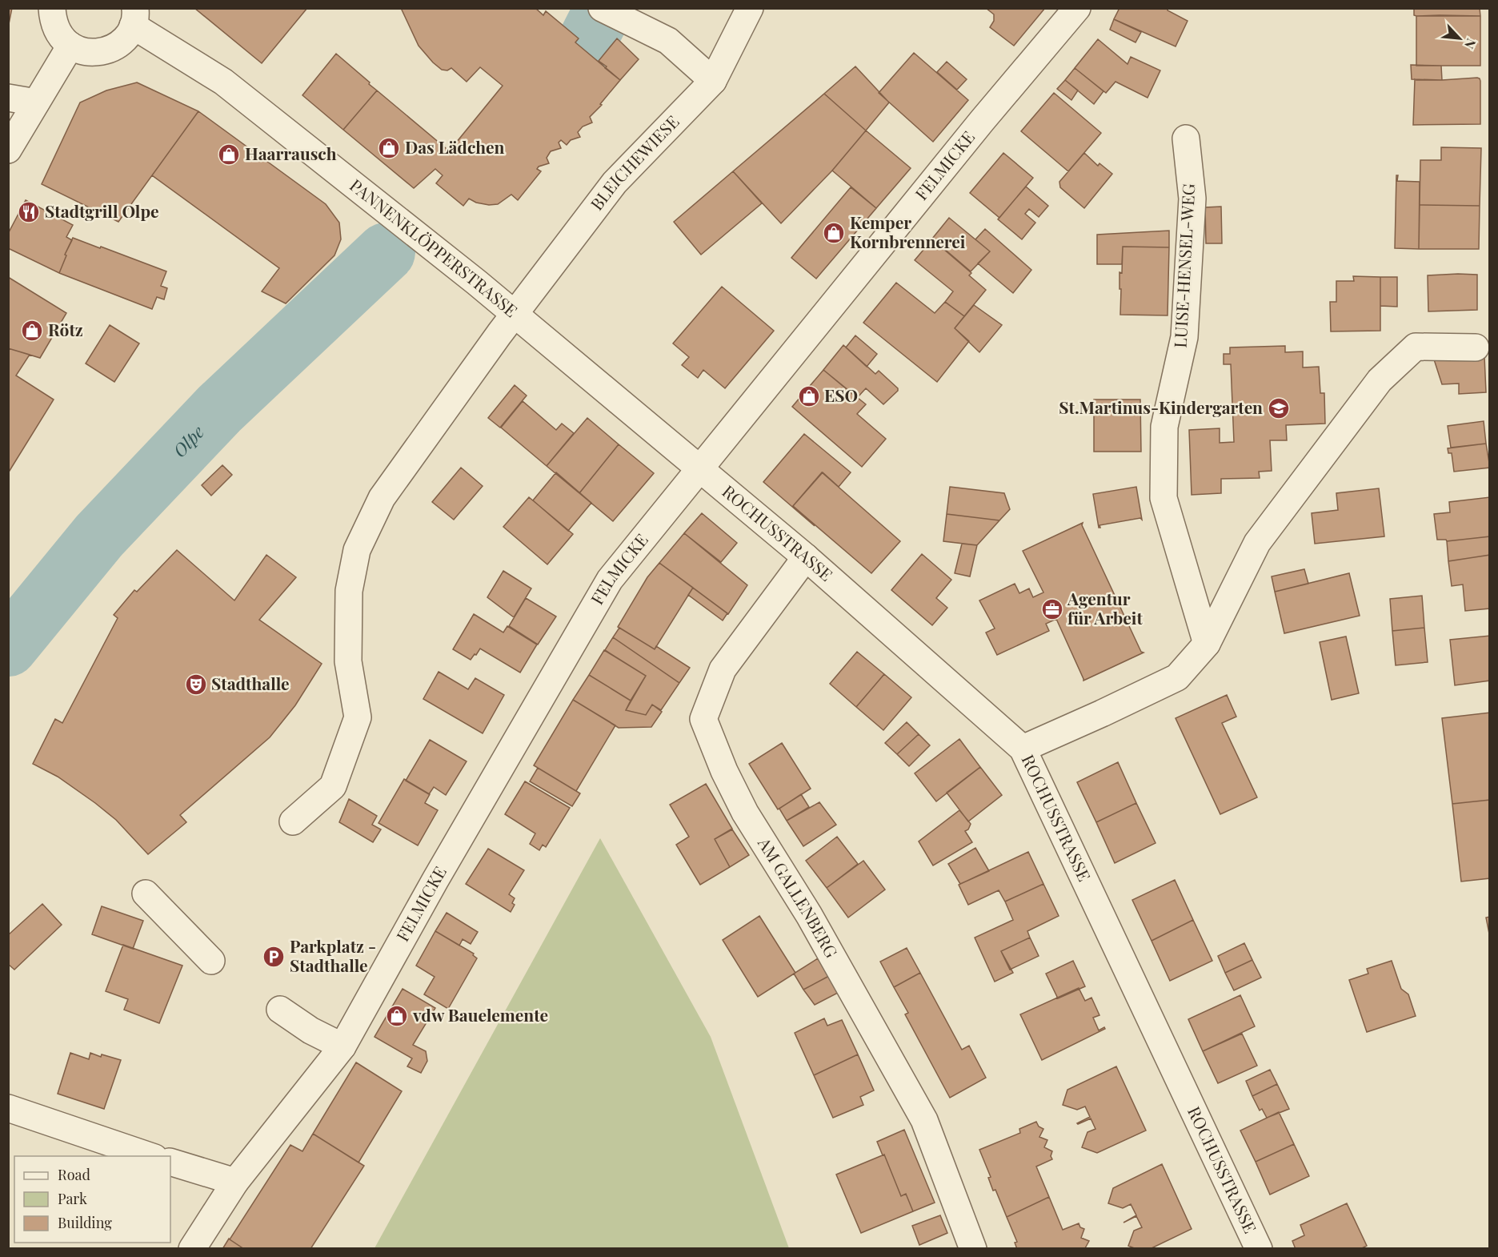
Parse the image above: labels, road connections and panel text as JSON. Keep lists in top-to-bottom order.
{
  "streets": {
    "street": [
      "BLEICHEWIESE",
      "FELMICKE",
      "PANNENKLÖPPERSTRASSE",
      "LUISE-HENSEL-WEG",
      "ROCHUSSTRASSE",
      "AM GALLENBERG"
    ]
  },
  "crossings": [
    ["BLEICHEWIESE", "PANNENKLÖPPERSTRASSE"],
    ["FELMICKE", "PANNENKLÖPPERSTRASSE"],
    ["FELMICKE", "ROCHUSSTRASSE"],
    ["PANNENKLÖPPERSTRASSE", "ROCHUSSTRASSE"],
    ["ROCHUSSTRASSE", "AM GALLENBERG"]
  ],
  "water": ["Olpe"],
  "places": {
    "shop": [
      "Das Lädchen",
      "Haarrausch",
      "Kemper Kornbrennerei",
      "Rötz",
      "ESO",
      "vdw Bauelemente"
    ],
    "restaurant": ["Stadtgrill Olpe"],
    "school or university": ["St.Martinus-Kindergarten"],
    "office": ["Agentur für Arbeit"],
    "theatre": ["Stadthalle"],
    "parking": ["Parkplatz - Stadthalle"]
  },
  "legend": ["Road", "Park", "Building"],
  "north": "bottom right"
}
